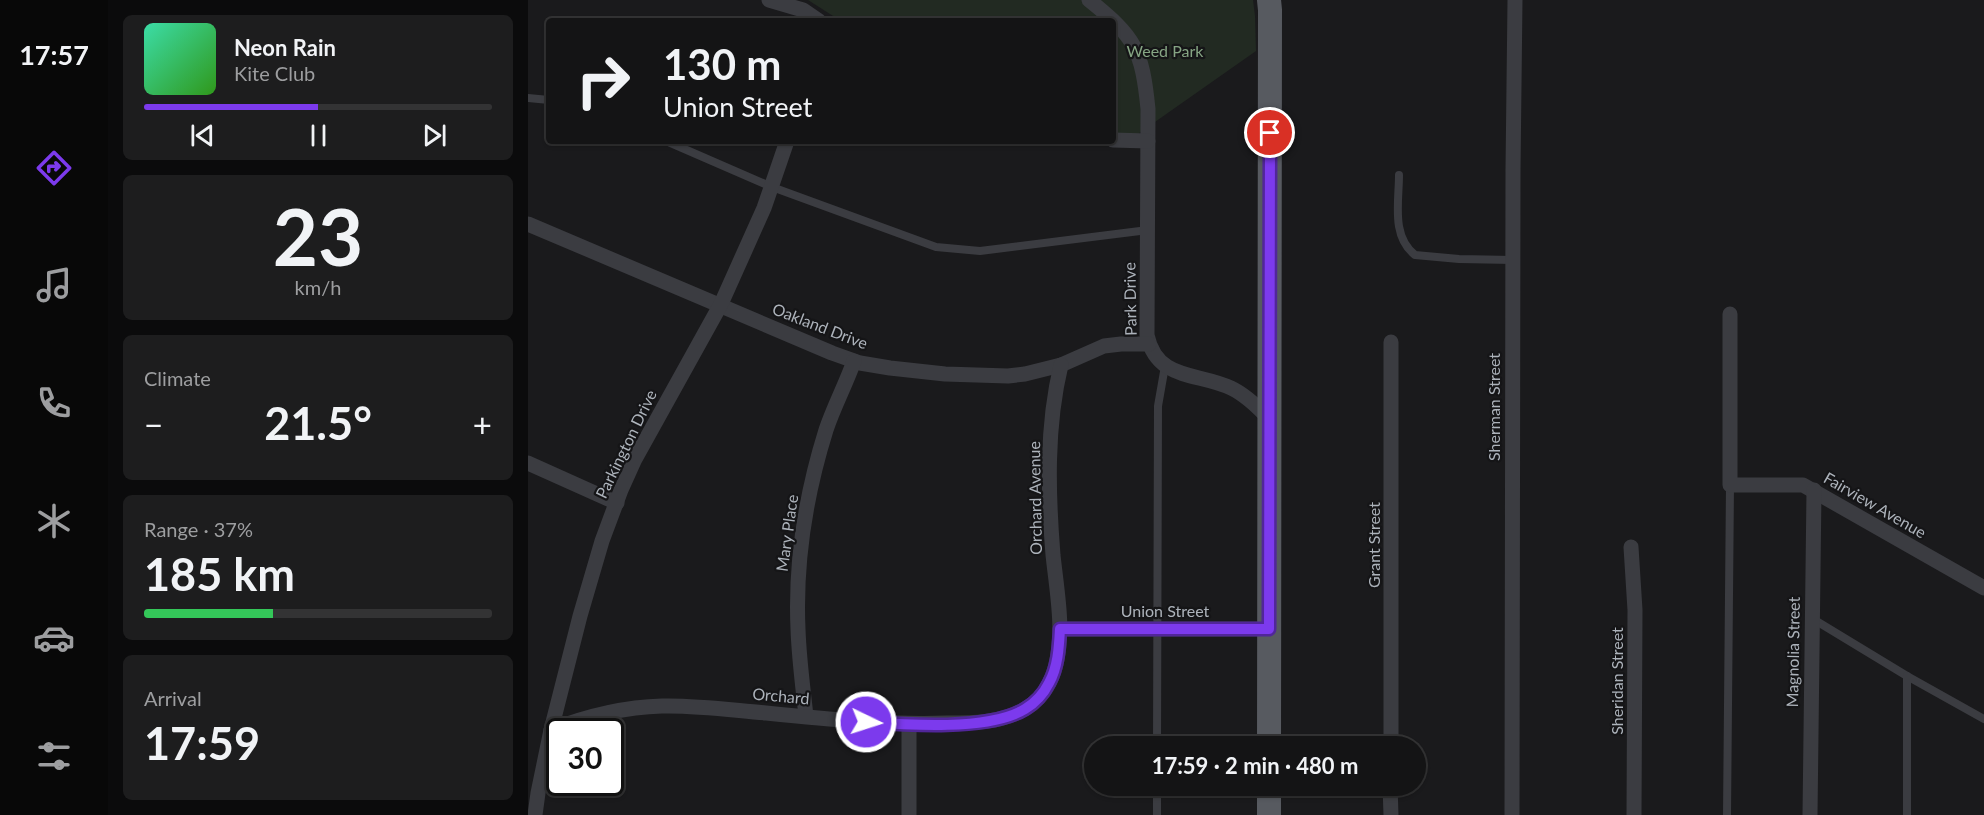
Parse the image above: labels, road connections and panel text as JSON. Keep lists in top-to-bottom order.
{
  "streets": {
    "street": [
      "Park Drive",
      "Oakland Drive",
      "Sherman Street",
      "Parkington Drive",
      "Orchard Avenue",
      "Fairview Avenue",
      "Mary Place",
      "Grant Street",
      "Union Street",
      "Magnolia Street",
      "Sheridan Street",
      "Orchard"
    ]
  },
  "crossings": [
    ["Park Drive", "Oakland Drive"],
    ["Oakland Drive", "Parkington Drive"],
    ["Oakland Drive", "Orchard Avenue"],
    ["Oakland Drive", "Mary Place"],
    ["Orchard Avenue", "Union Street"],
    ["Orchard Avenue", "Orchard"],
    ["Fairview Avenue", "Magnolia Street"],
    ["Mary Place", "Orchard"],
    ["Union Street", "Orchard"]
  ],
  "parks": ["Weed Park"],
  "page": {
    "tabs": "17:57",
    "turn": ["130 m", "Union Street"],
    "song": ["Neon Rain", "Kite Club"],
    "tile": [
      ["23", "km/h"],
      "Climate",
      ["Range · 37%", "185 km"],
      ["Arrival", "17:59"]
    ],
    "heat": ["−", "21.5°", "+"],
    "limit": "30",
    "trip": "17:59 · 2 min · 480 m"
  }
}
